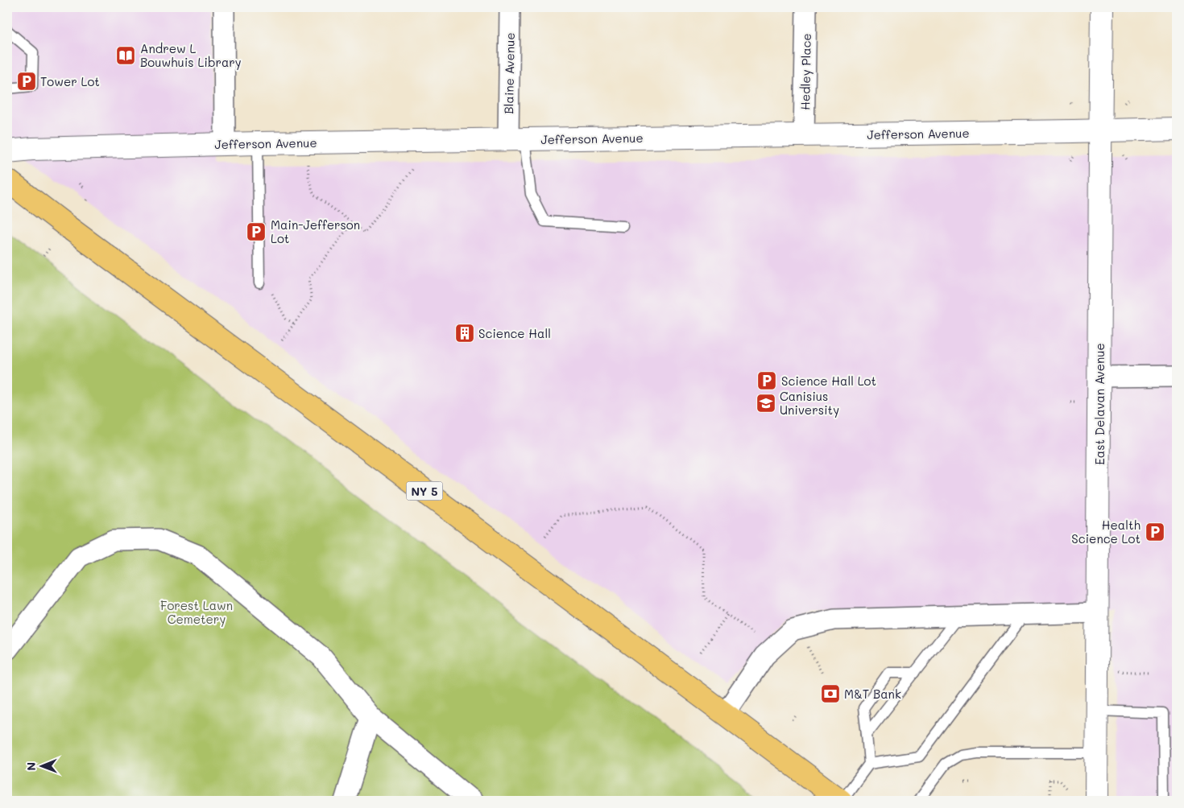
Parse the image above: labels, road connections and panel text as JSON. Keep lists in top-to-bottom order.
{
  "streets": {
    "main road": ["NY 5"],
    "street": [
      "Hedley Place",
      "Blaine Avenue",
      "Jefferson Avenue",
      "East Delavan Avenue"
    ]
  },
  "crossings": [
    ["Hedley Place", "Jefferson Avenue"],
    ["Blaine Avenue", "Jefferson Avenue"],
    ["Jefferson Avenue", "East Delavan Avenue"]
  ],
  "parks": ["Forest Lawn Cemetery"],
  "places": {
    "library": ["Andrew L Bouwhuis Library"],
    "parking": [
      "Tower Lot",
      "Main-Jefferson Lot",
      "Science Hall Lot",
      "Health Science Lot"
    ],
    "building": ["Science Hall"],
    "school or university": ["Canisius University"],
    "bank": ["M&T Bank"]
  },
  "north": "left"
}
